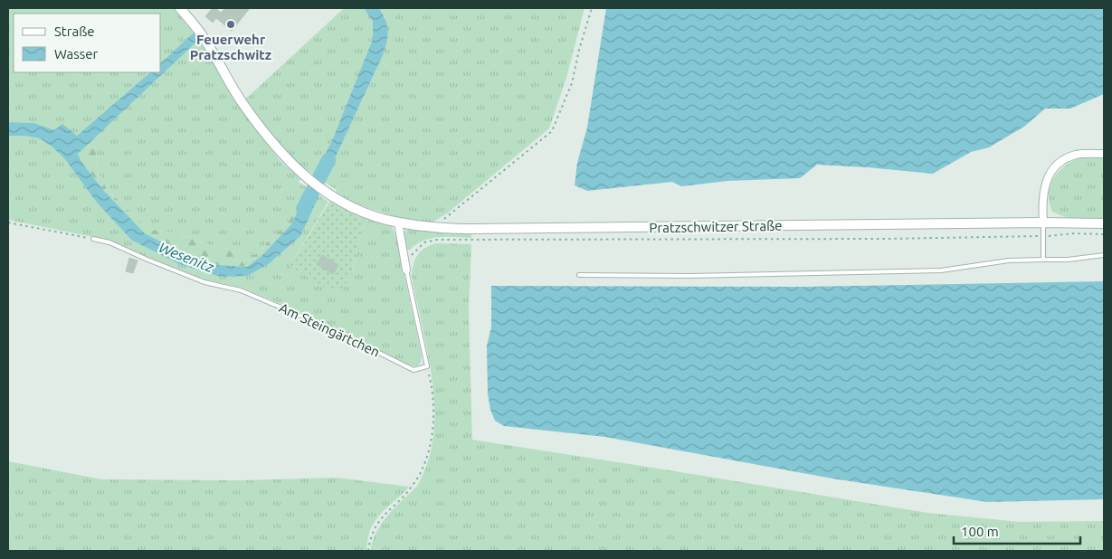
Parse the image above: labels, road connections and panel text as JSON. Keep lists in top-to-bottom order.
{
  "streets": {
    "street": ["Pratzschwitzer Straße"],
    "lane": ["Am Steingärtchen"]
  },
  "water": ["Wesenitz"],
  "places": ["Feuerwehr Pratzschwitz"],
  "legend": ["Straße", "Wasser"],
  "scale_bar": "100 m"
}
